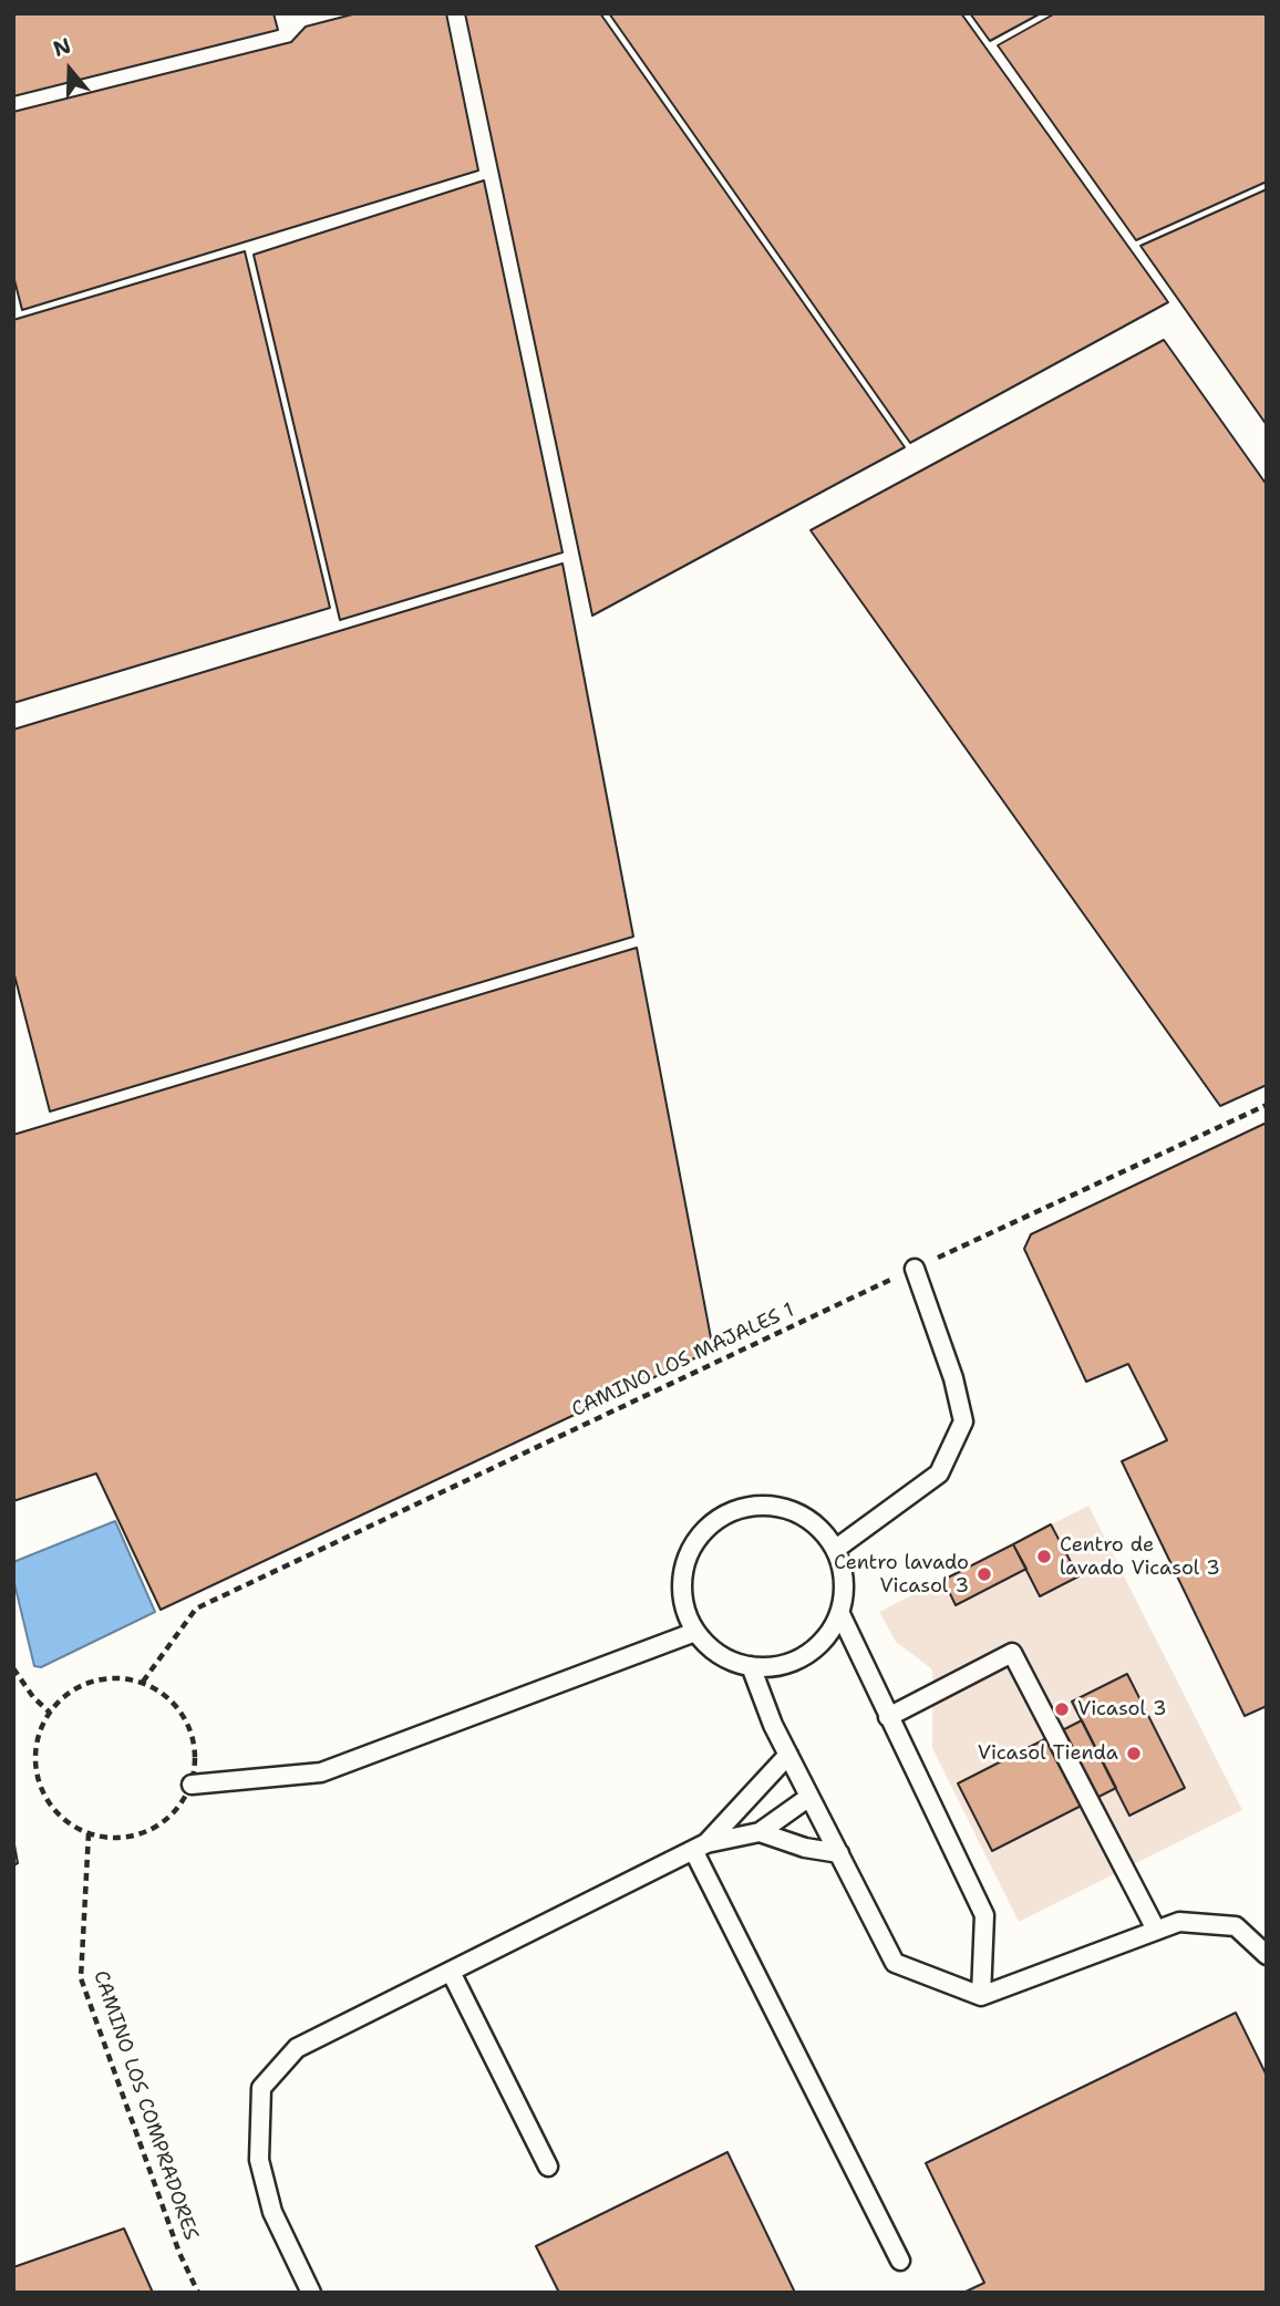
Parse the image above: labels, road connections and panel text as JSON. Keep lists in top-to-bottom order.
{
  "streets": {
    "path": ["CAMINO LOS MAJALES 1", "CAMINO LOS COMPRADORES"]
  },
  "crossings": [
    ["CAMINO LOS MAJALES 1", "CAMINO LOS COMPRADORES"]
  ],
  "places": [
    "Centro de lavado Vicasol 3",
    "Centro lavado Vicasol 3",
    "Vicasol 3",
    "Vicasol Tienda"
  ],
  "north": "top"
}
